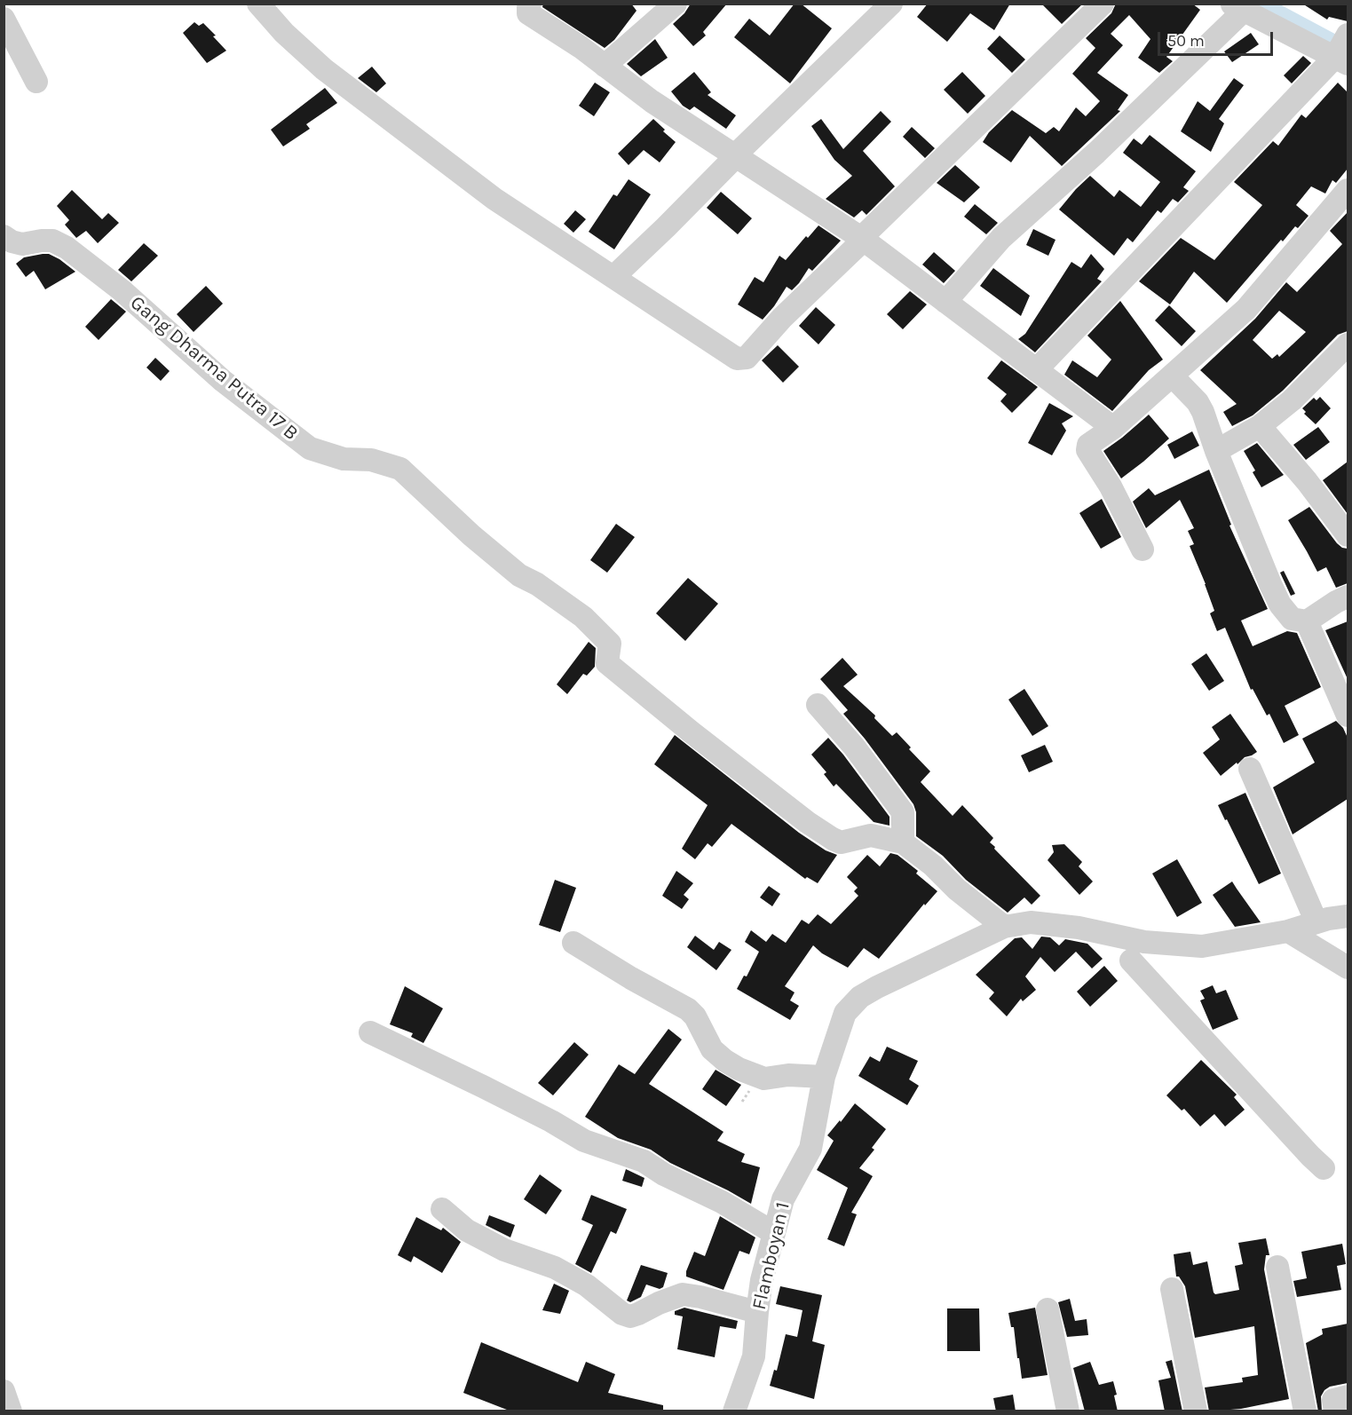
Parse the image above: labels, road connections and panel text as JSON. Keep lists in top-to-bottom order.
{
  "streets": {
    "street": ["Gang Dharma Putra 17 B", "Flamboyan 1"]
  },
  "scale_bar": "50 m"
}
